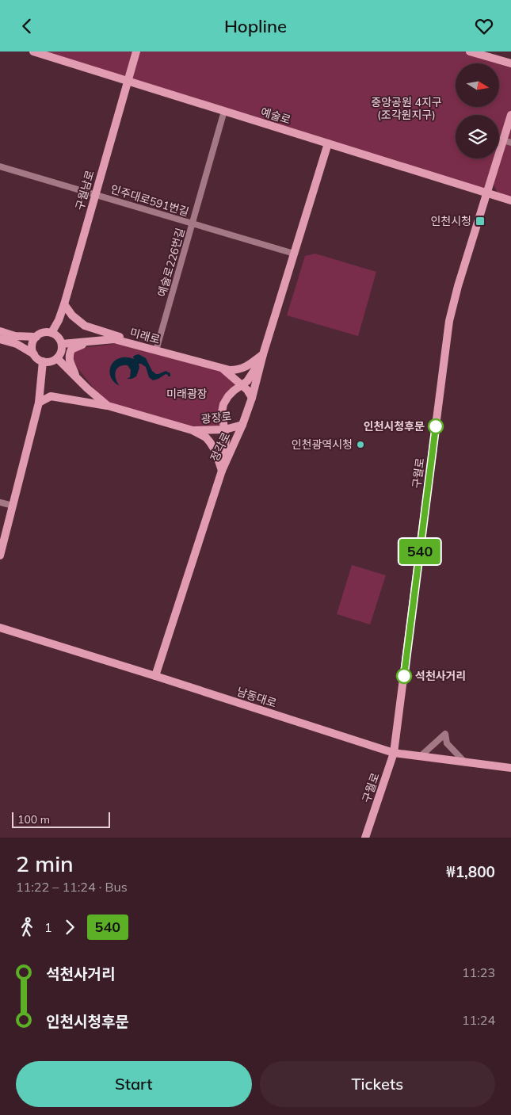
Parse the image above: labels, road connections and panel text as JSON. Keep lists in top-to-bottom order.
{
  "streets": {
    "street": [
      "예술로",
      "구월남로",
      "인주대로591번길",
      "예술로226번길",
      "미래로",
      "광장로",
      "정각로",
      "구월로",
      "남동대로"
    ]
  },
  "crossings": [
    ["예술로", "구월남로"],
    ["예술로", "예술로226번길"],
    ["예술로", "정각로"],
    ["예술로", "구월로"],
    ["구월남로", "인주대로591번길"],
    ["구월남로", "미래로"],
    ["인주대로591번길", "예술로226번길"],
    ["인주대로591번길", "정각로"],
    ["예술로226번길", "미래로"],
    ["미래로", "정각로"],
    ["광장로", "정각로"],
    ["구월로", "남동대로"]
  ],
  "parks": ["중앙공원 4지구 (조각원지구)", "미래광장"],
  "places": {
    "transit": ["인천시청"],
    "other": ["인천시청후문", "인천광역시청", "석천사거리"]
  },
  "lines": ["bus line 540"],
  "scale_bar": "100 m",
  "north": "right",
  "page": {
    "header": "Hopline",
    "on_map": "540",
    "scale": "100 m",
    "heading": ["2 min", "11:22 – 11:24 · Bus", "₩1,800"],
    "legs": ["1", "540"],
    "list": [
      {
        "name": "석천사거리",
        "value": "11:23"
      },
      {
        "name": "인천시청후문",
        "value": "11:24"
      }
    ],
    "buttons": ["Start", "Tickets"]
  }
}
